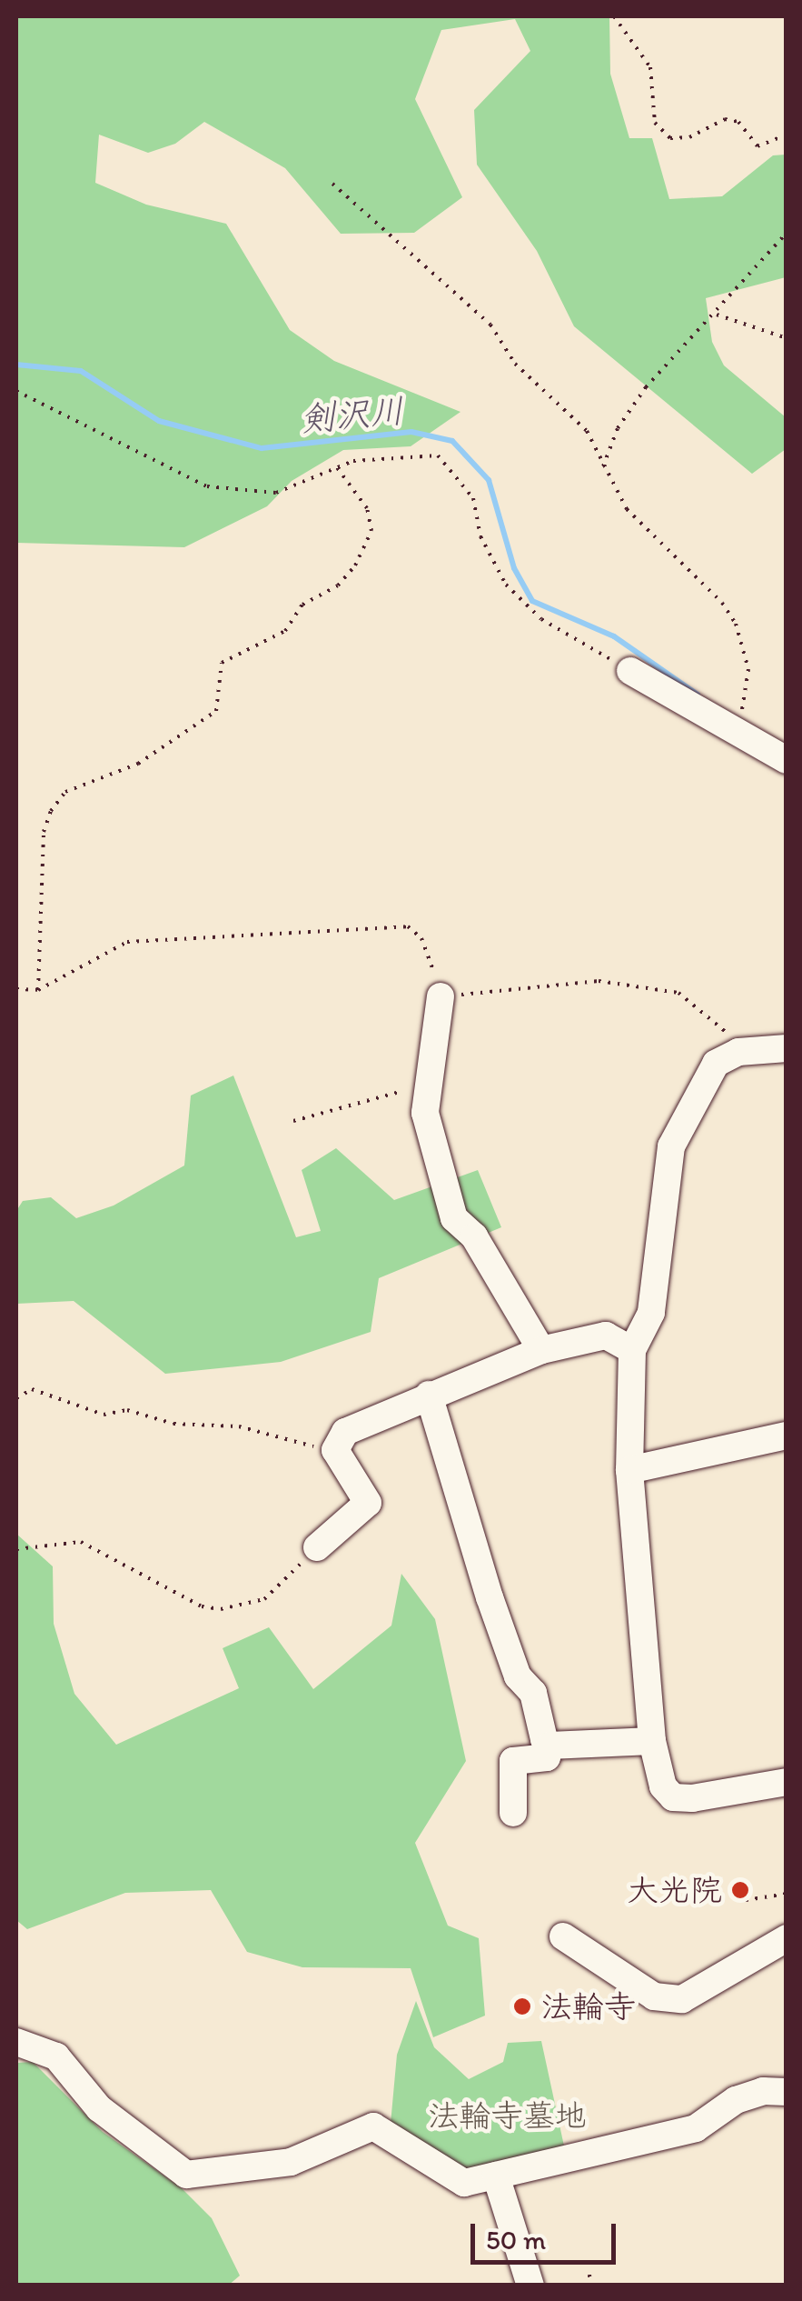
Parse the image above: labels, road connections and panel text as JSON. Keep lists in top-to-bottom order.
{
  "water": ["剣沢川"],
  "parks": ["法輪寺墓地"],
  "places": ["大光院", "法輪寺"],
  "scale_bar": "50 m"
}
